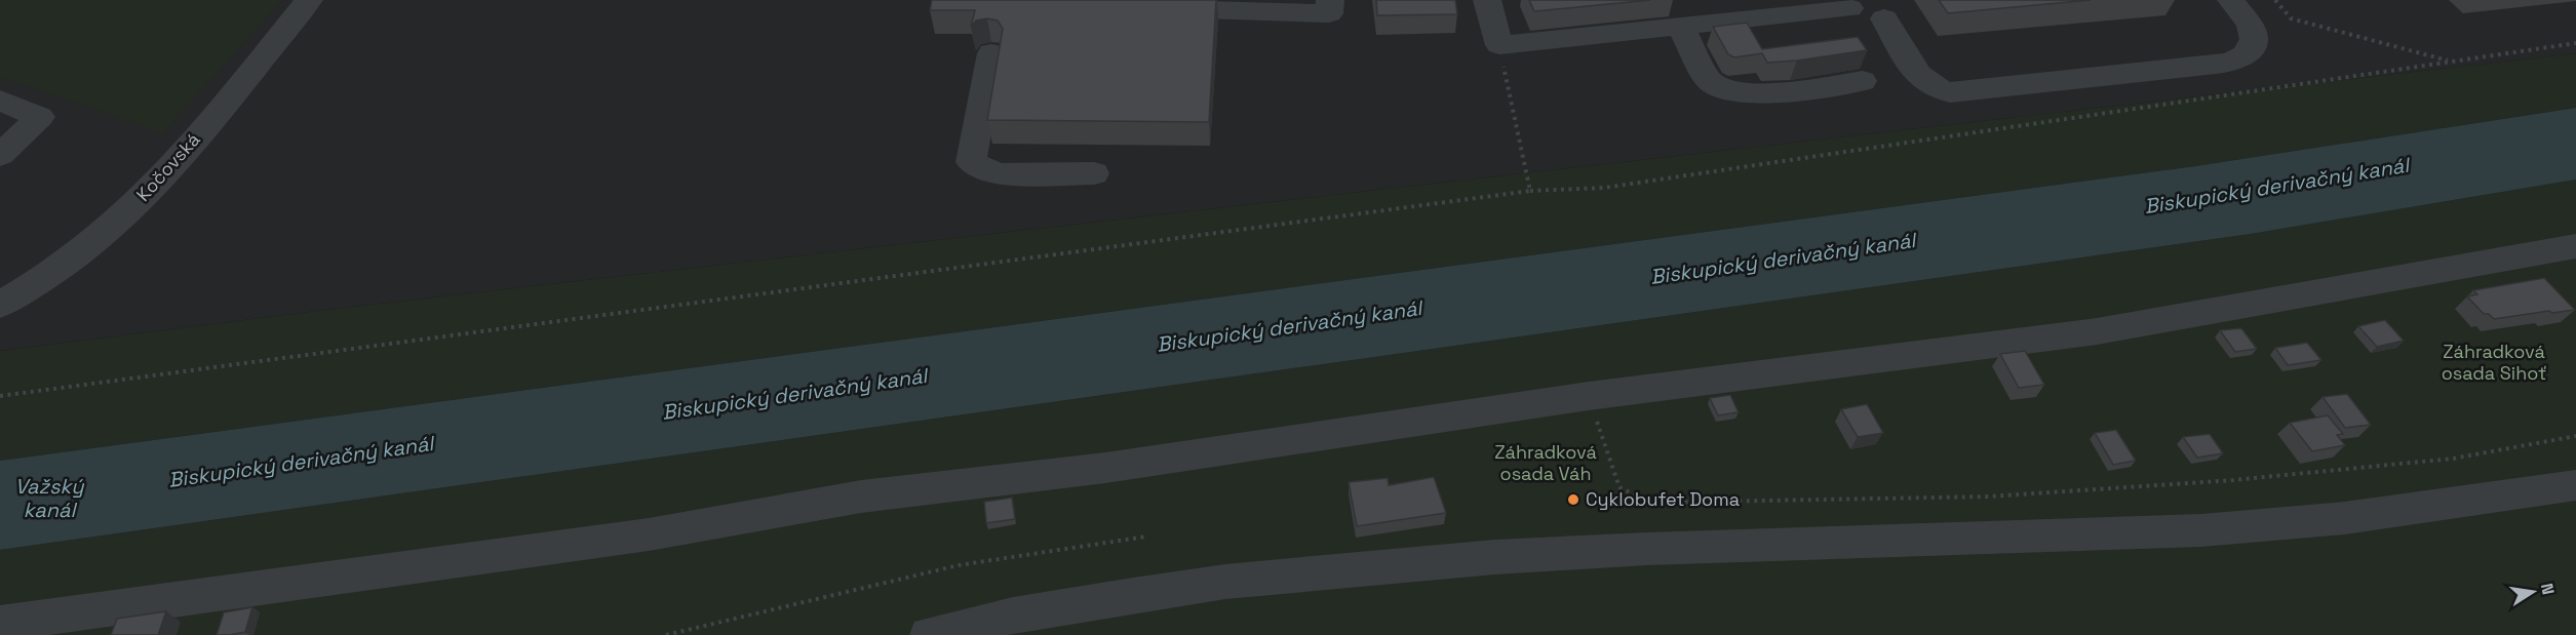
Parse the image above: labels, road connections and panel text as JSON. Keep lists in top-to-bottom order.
{
  "streets": {
    "street": ["Kočovská"]
  },
  "water": ["Biskupický derivačný kanál", "Važský kanál"],
  "parks": ["Záhradková osada Sihoť", "Záhradková osada Váh"],
  "places": ["Cyklobufet Doma"],
  "north": "right"
}
